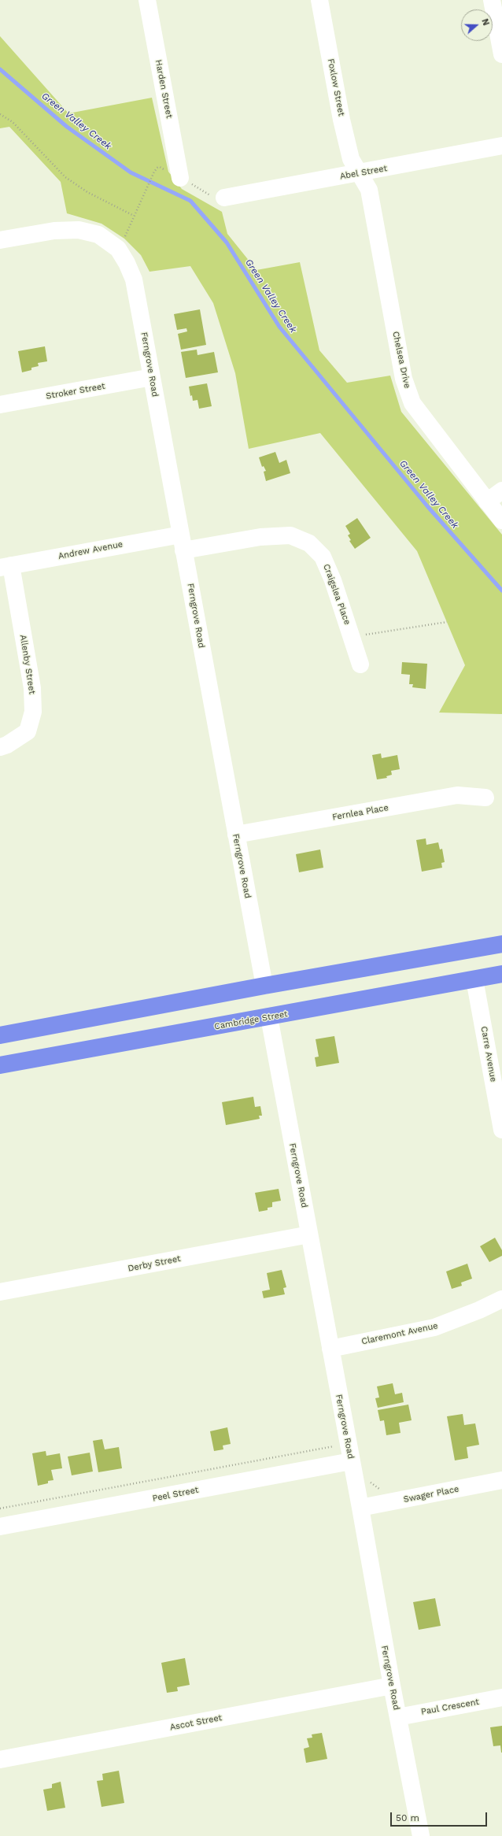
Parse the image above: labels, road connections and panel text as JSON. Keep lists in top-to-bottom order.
{
  "streets": {
    "highway": ["Cambridge Street"],
    "street": [
      "Foxlow Street",
      "Harden Street",
      "Abel Street",
      "Chelsea Drive",
      "Ferngrove Road",
      "Stroker Street",
      "Andrew Avenue",
      "Craigslea Place",
      "Allenby Street",
      "Fernlea Place",
      "Carre Avenue",
      "Derby Street",
      "Claremont Avenue",
      "Peel Street",
      "Swager Place",
      "Paul Crescent",
      "Ascot Street"
    ]
  },
  "crossings": [
    ["Foxlow Street", "Abel Street"],
    ["Foxlow Street", "Chelsea Drive"],
    ["Abel Street", "Chelsea Drive"],
    ["Ferngrove Road", "Stroker Street"],
    ["Ferngrove Road", "Andrew Avenue"],
    ["Ferngrove Road", "Craigslea Place"],
    ["Ferngrove Road", "Fernlea Place"],
    ["Ferngrove Road", "Cambridge Street"],
    ["Ferngrove Road", "Derby Street"],
    ["Ferngrove Road", "Claremont Avenue"],
    ["Ferngrove Road", "Peel Street"],
    ["Ferngrove Road", "Swager Place"],
    ["Ferngrove Road", "Paul Crescent"],
    ["Ferngrove Road", "Ascot Street"],
    ["Andrew Avenue", "Craigslea Place"],
    ["Andrew Avenue", "Allenby Street"],
    ["Cambridge Street", "Carre Avenue"]
  ],
  "water": ["Green Valley Creek"],
  "scale_bar": "50 m",
  "north": "right"
}
